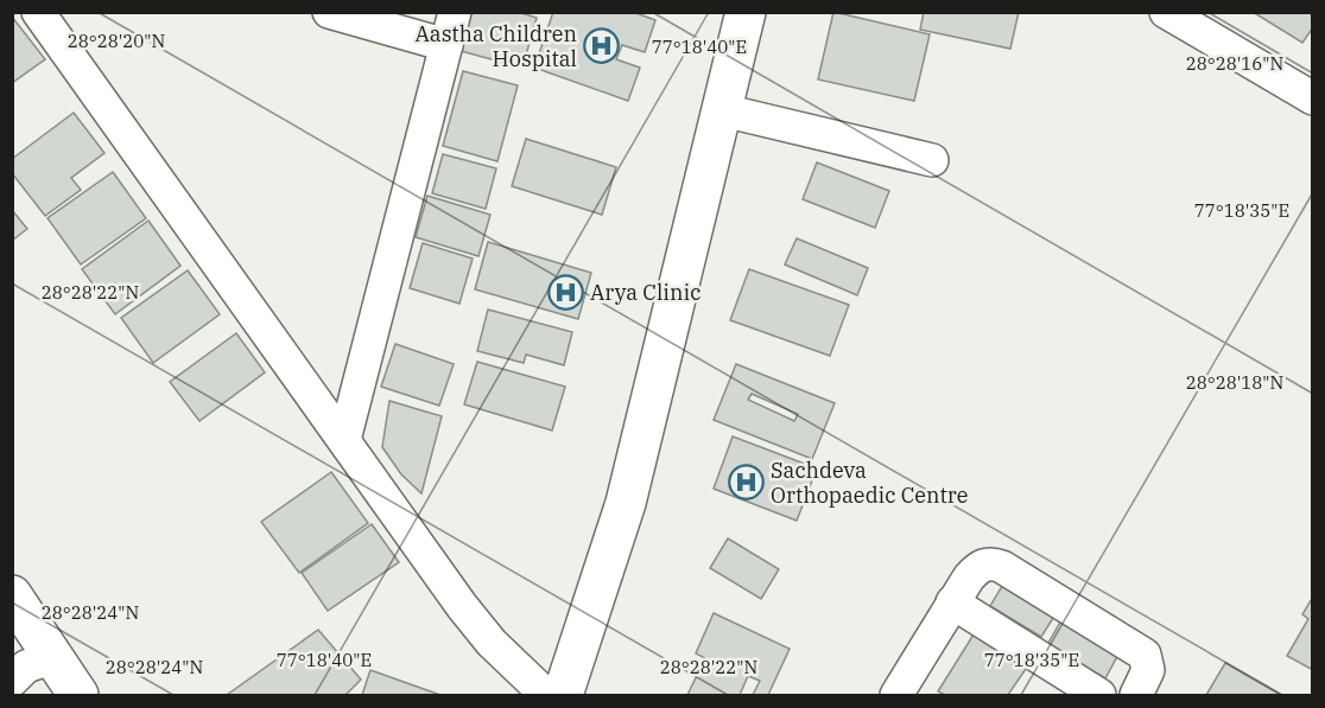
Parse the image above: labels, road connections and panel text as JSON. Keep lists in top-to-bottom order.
{
  "places": {
    "hospital": ["Aastha Children Hospital", "Arya Clinic", "Sachdeva Orthopaedic Centre"]
  },
  "coordinates": [
    "28°28'20\"N",
    "77°18'40\"E",
    "28°28'16\"N",
    "77°18'35\"E",
    "28°28'22\"N",
    "28°28'18\"N",
    "28°28'24\"N"
  ]
}
